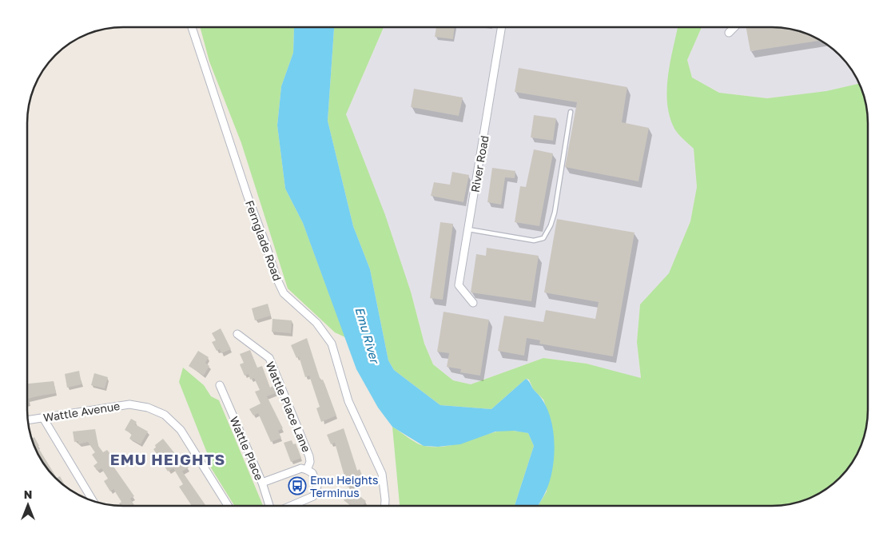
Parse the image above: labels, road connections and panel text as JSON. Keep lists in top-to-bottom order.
{
  "streets": {
    "street": [
      "River Road",
      "Fernglade Road",
      "Wattle Place Lane",
      "Wattle Avenue",
      "Wattle Place"
    ]
  },
  "crossings": [
    ["Wattle Place Lane", "Wattle Place"]
  ],
  "districts": ["EMU HEIGHTS"],
  "water": ["Emu River"],
  "places": {
    "bus stop": ["Emu Heights Terminus"]
  },
  "north": "top"
}
